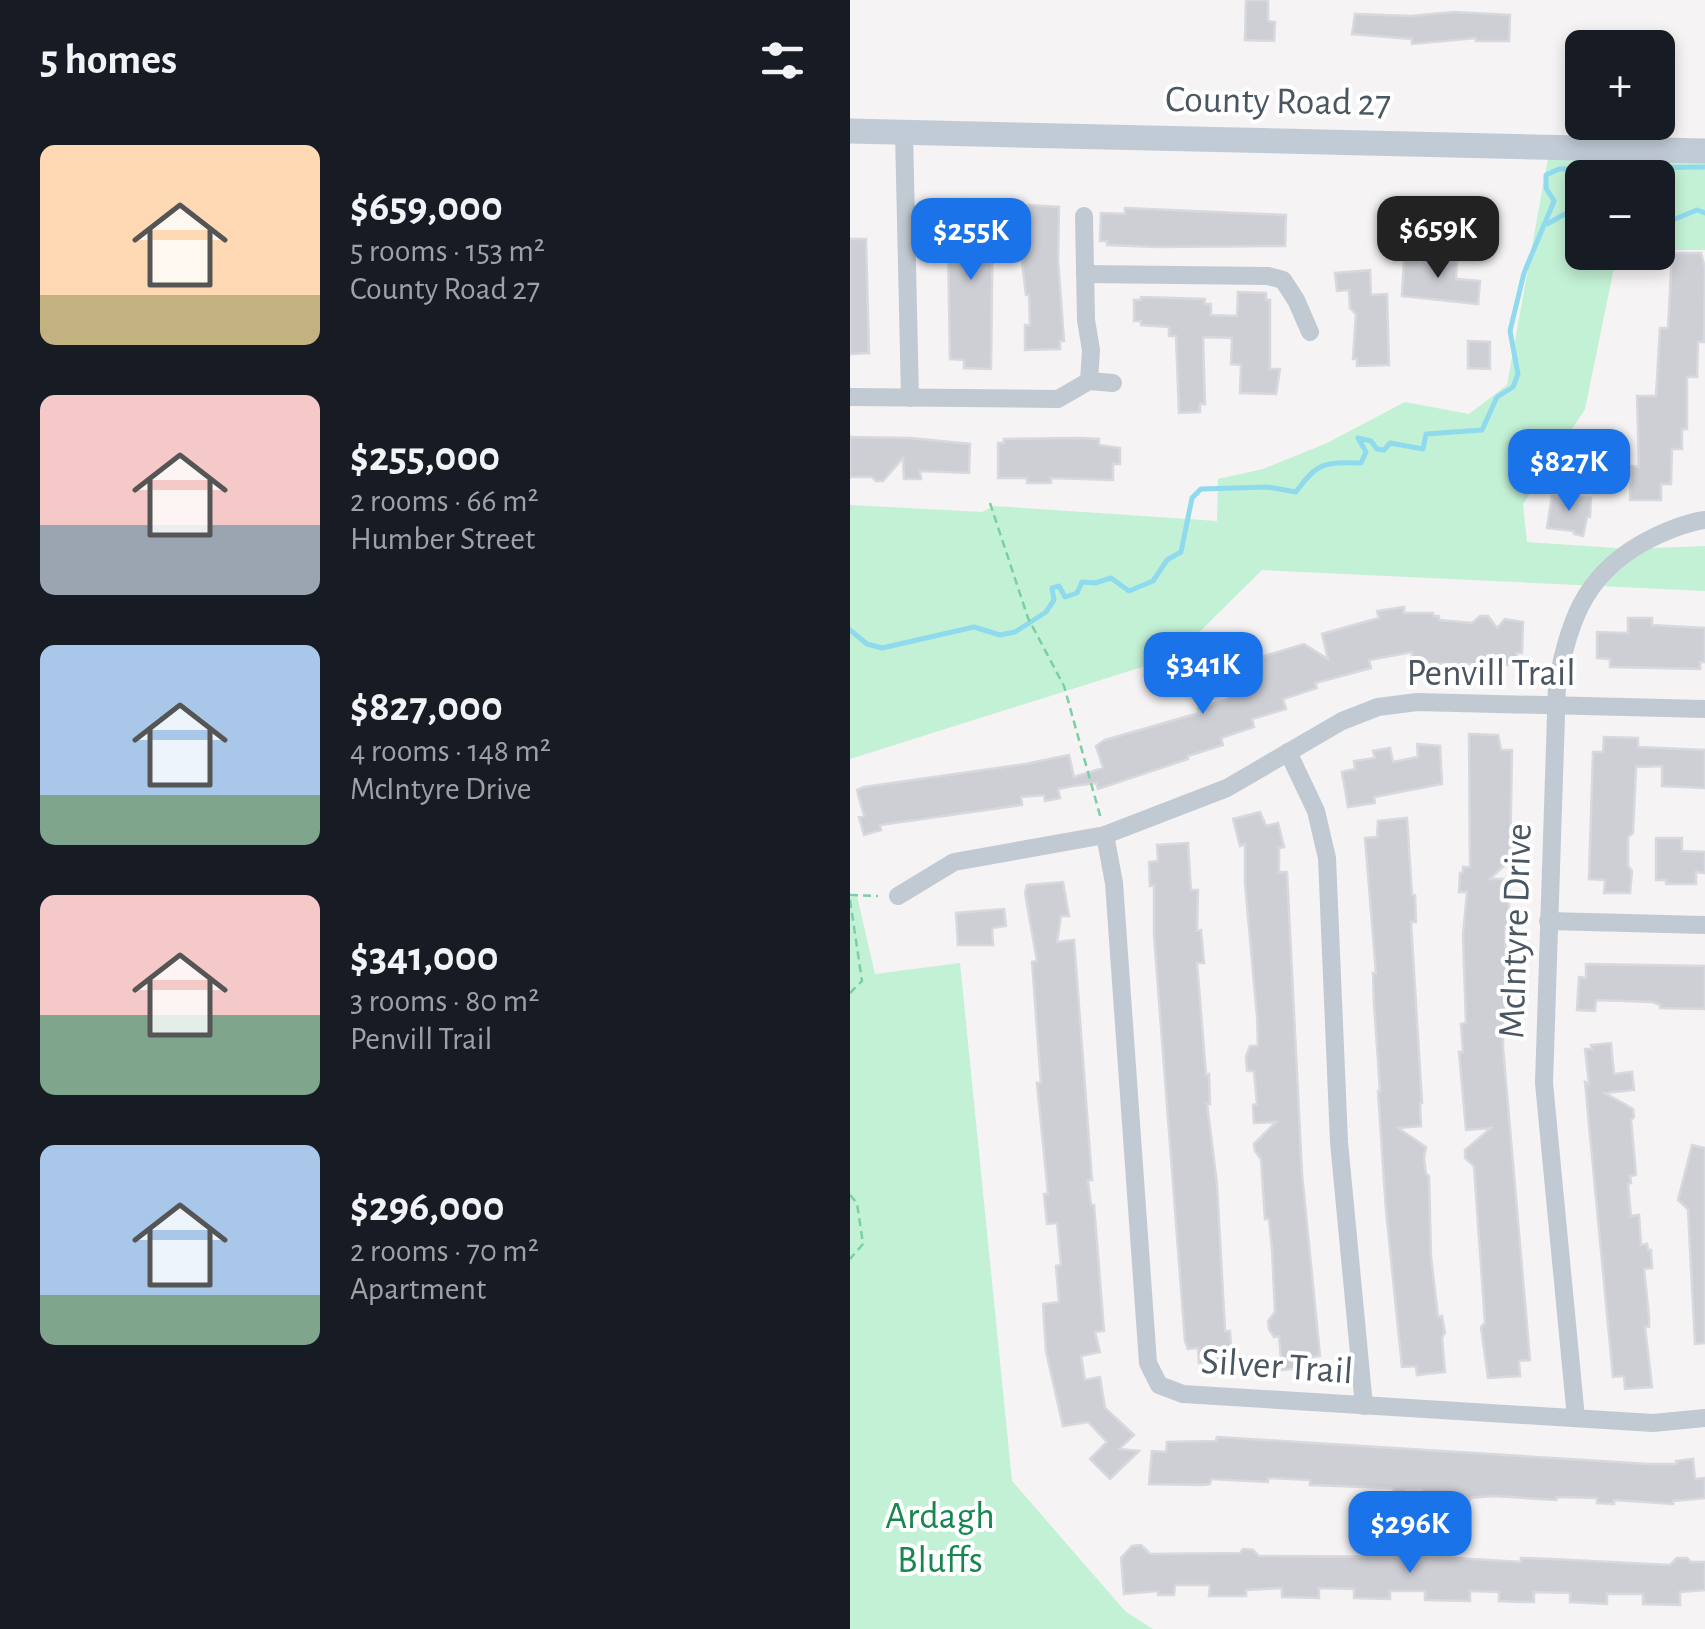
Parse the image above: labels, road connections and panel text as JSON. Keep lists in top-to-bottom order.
{
  "streets": {
    "main road": ["County Road 27"],
    "street": ["Penvill Trail", "McIntyre Drive", "Silver Trail"]
  },
  "crossings": [
    ["Penvill Trail", "McIntyre Drive"],
    ["Penvill Trail", "Silver Trail"],
    ["McIntyre Drive", "Silver Trail"]
  ],
  "parks": ["Ardagh Bluffs"],
  "page": {
    "heading": "5 homes",
    "map_buttons": ["+", "−"],
    "list": [
      {
        "name": "$659,000",
        "note": "5 rooms · 153 m² · County Road 27"
      },
      {
        "name": "$255,000",
        "note": "2 rooms · 66 m² · Humber Street"
      },
      {
        "name": "$827,000",
        "note": "4 rooms · 148 m² · McIntyre Drive"
      },
      {
        "name": "$341,000",
        "note": "3 rooms · 80 m² · Penvill Trail"
      },
      {
        "name": "$296,000",
        "note": "2 rooms · 70 m² · Apartment"
      }
    ],
    "price": [
      "$659K",
      "$255K",
      "$827K",
      "$341K",
      "$296K"
    ]
  }
}
